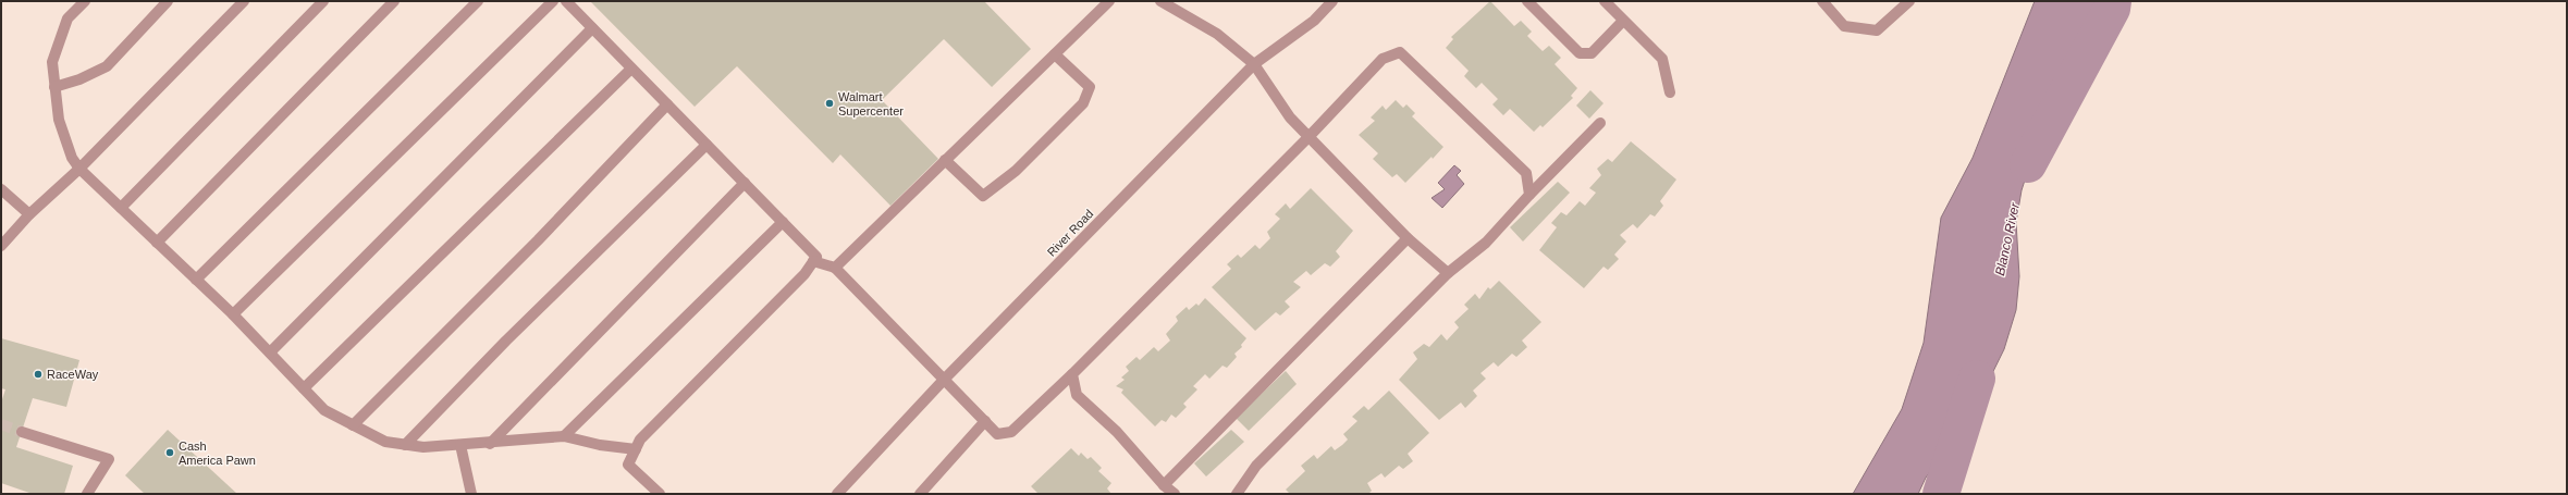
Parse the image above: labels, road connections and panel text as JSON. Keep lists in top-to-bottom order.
{
  "streets": {
    "street": ["River Road"]
  },
  "water": ["Blanco River"],
  "places": ["Walmart Supercenter", "RaceWay", "Cash America Pawn"]
}
